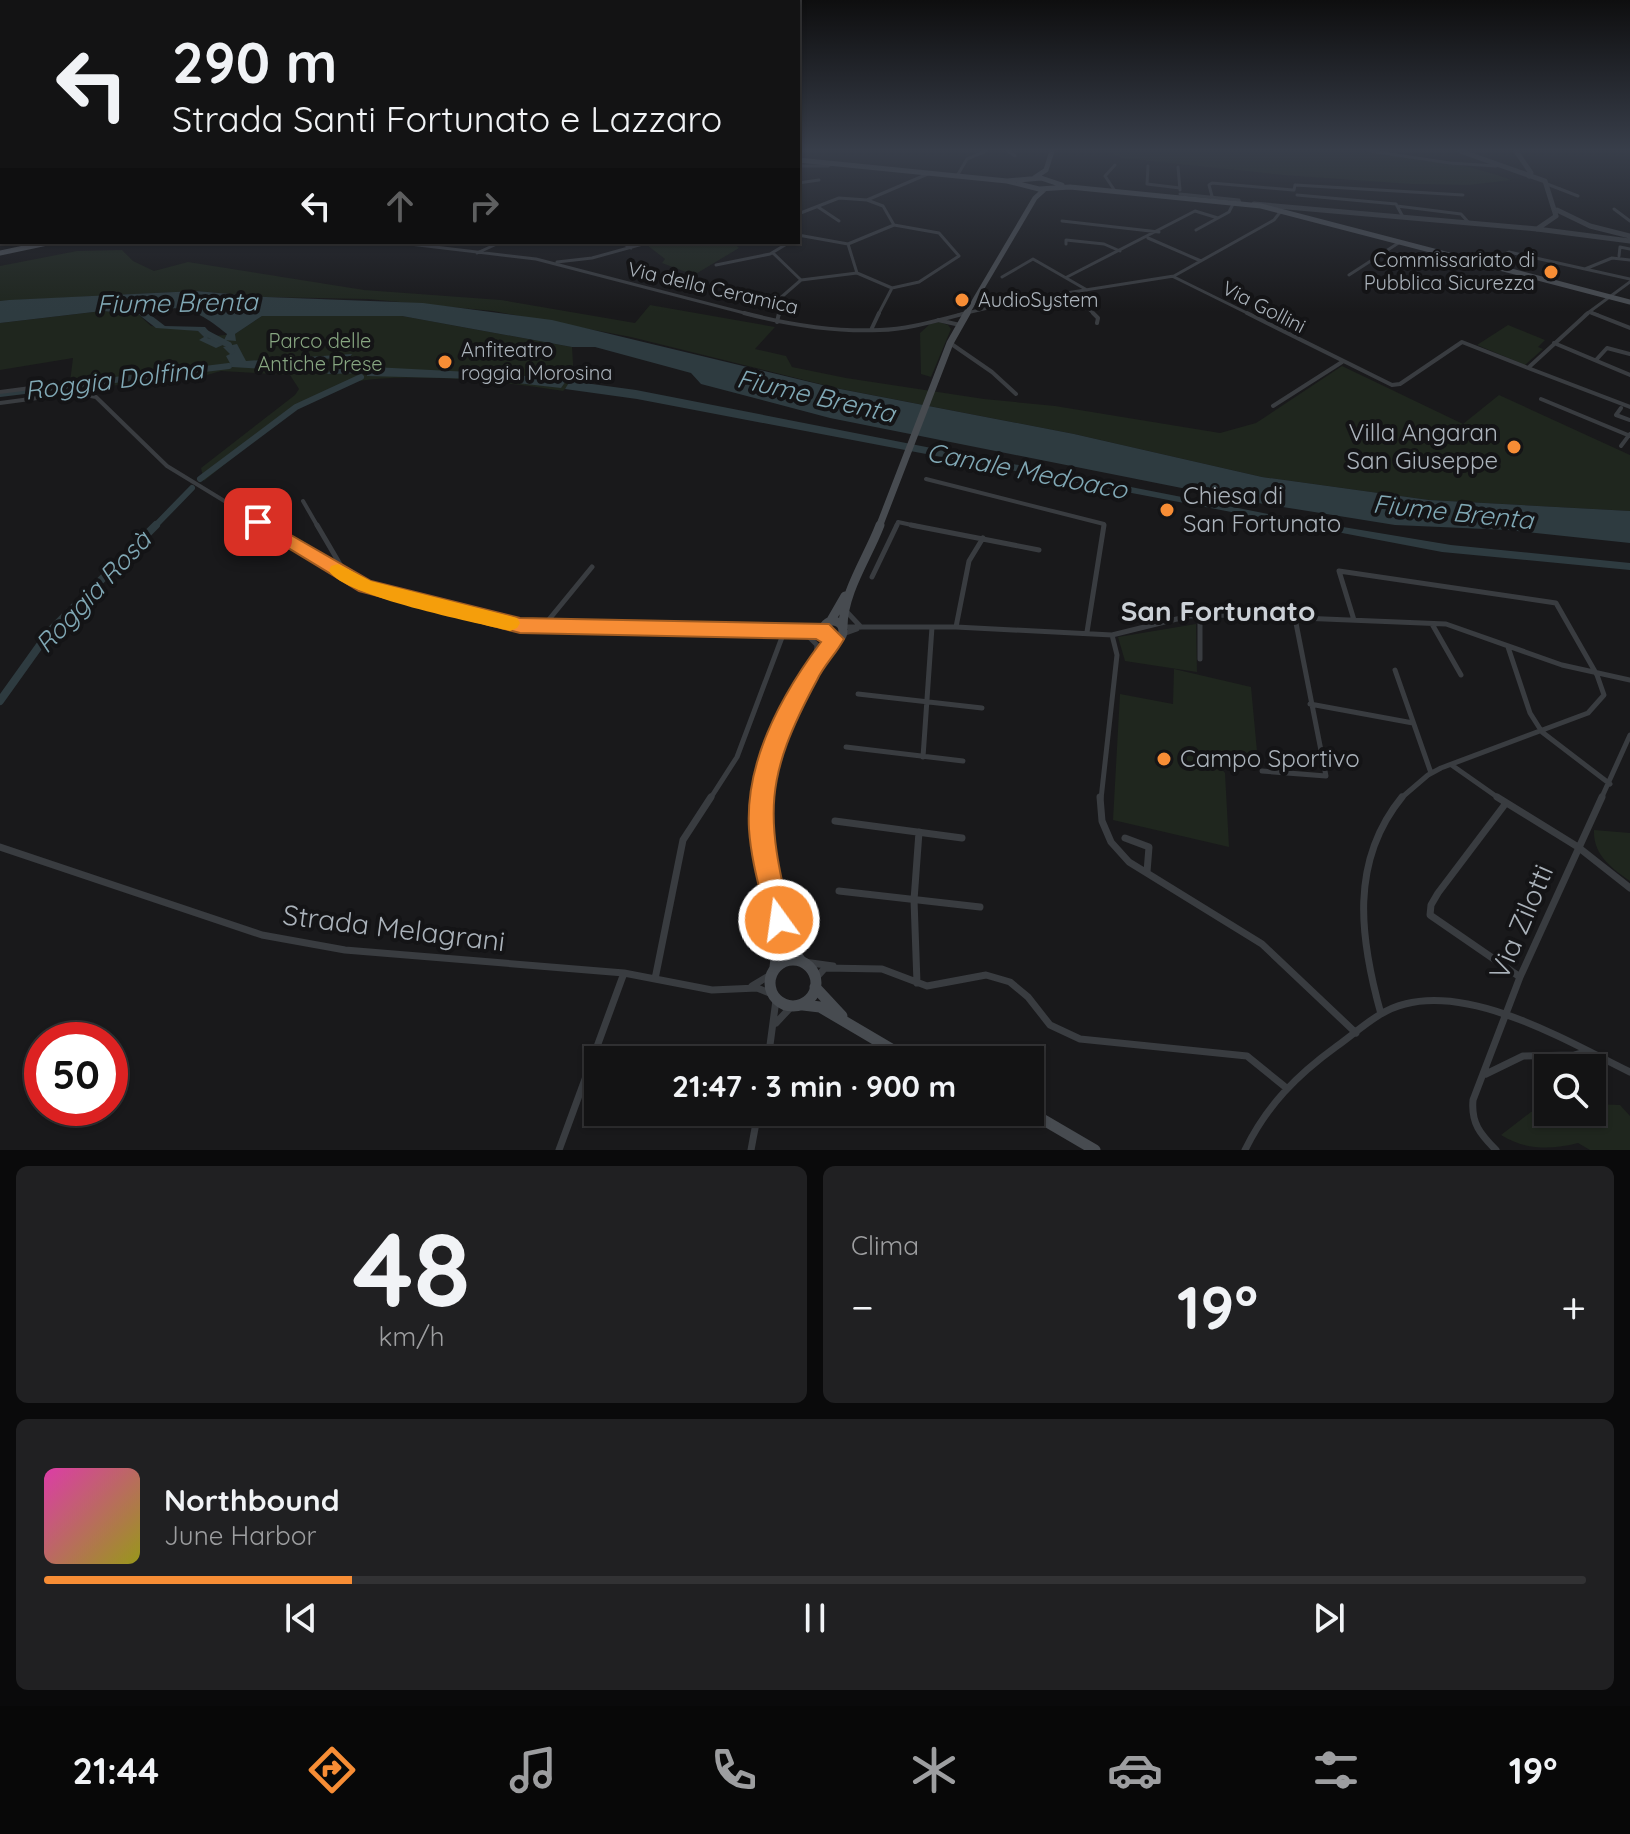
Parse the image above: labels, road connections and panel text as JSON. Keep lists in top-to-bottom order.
{
  "streets": {
    "street": [
      "Via della Ceramica",
      "Via Gollini",
      "Via Zilotti",
      "Strada Melagrani"
    ]
  },
  "crossings": [
    ["Via della Ceramica", "Via Gollini"]
  ],
  "districts": ["San Fortunato"],
  "water": [
    "Fiume Brenta",
    "Roggia Dolfina",
    "Canale Medoaco",
    "Roggia Rosà"
  ],
  "parks": ["Parco delle Antiche Prese"],
  "places": [
    "Commissariato di Pubblica Sicurezza",
    "AudioSystem",
    "Anfiteatro roggia Morosina",
    "Villa Angaran San Giuseppe",
    "Chiesa di San Fortunato",
    "Campo Sportivo"
  ],
  "page": {
    "turn": ["290 m", "Strada Santi Fortunato e Lazzaro"],
    "limit": "50",
    "trip": "21:47 · 3 min · 900 m",
    "tile": [
      ["48", "km/h"],
      "Clima"
    ],
    "heat": ["−", "19°", "+"],
    "song": ["Northbound", "June Harbor"],
    "tabs": ["21:44", "19°"]
  }
}
